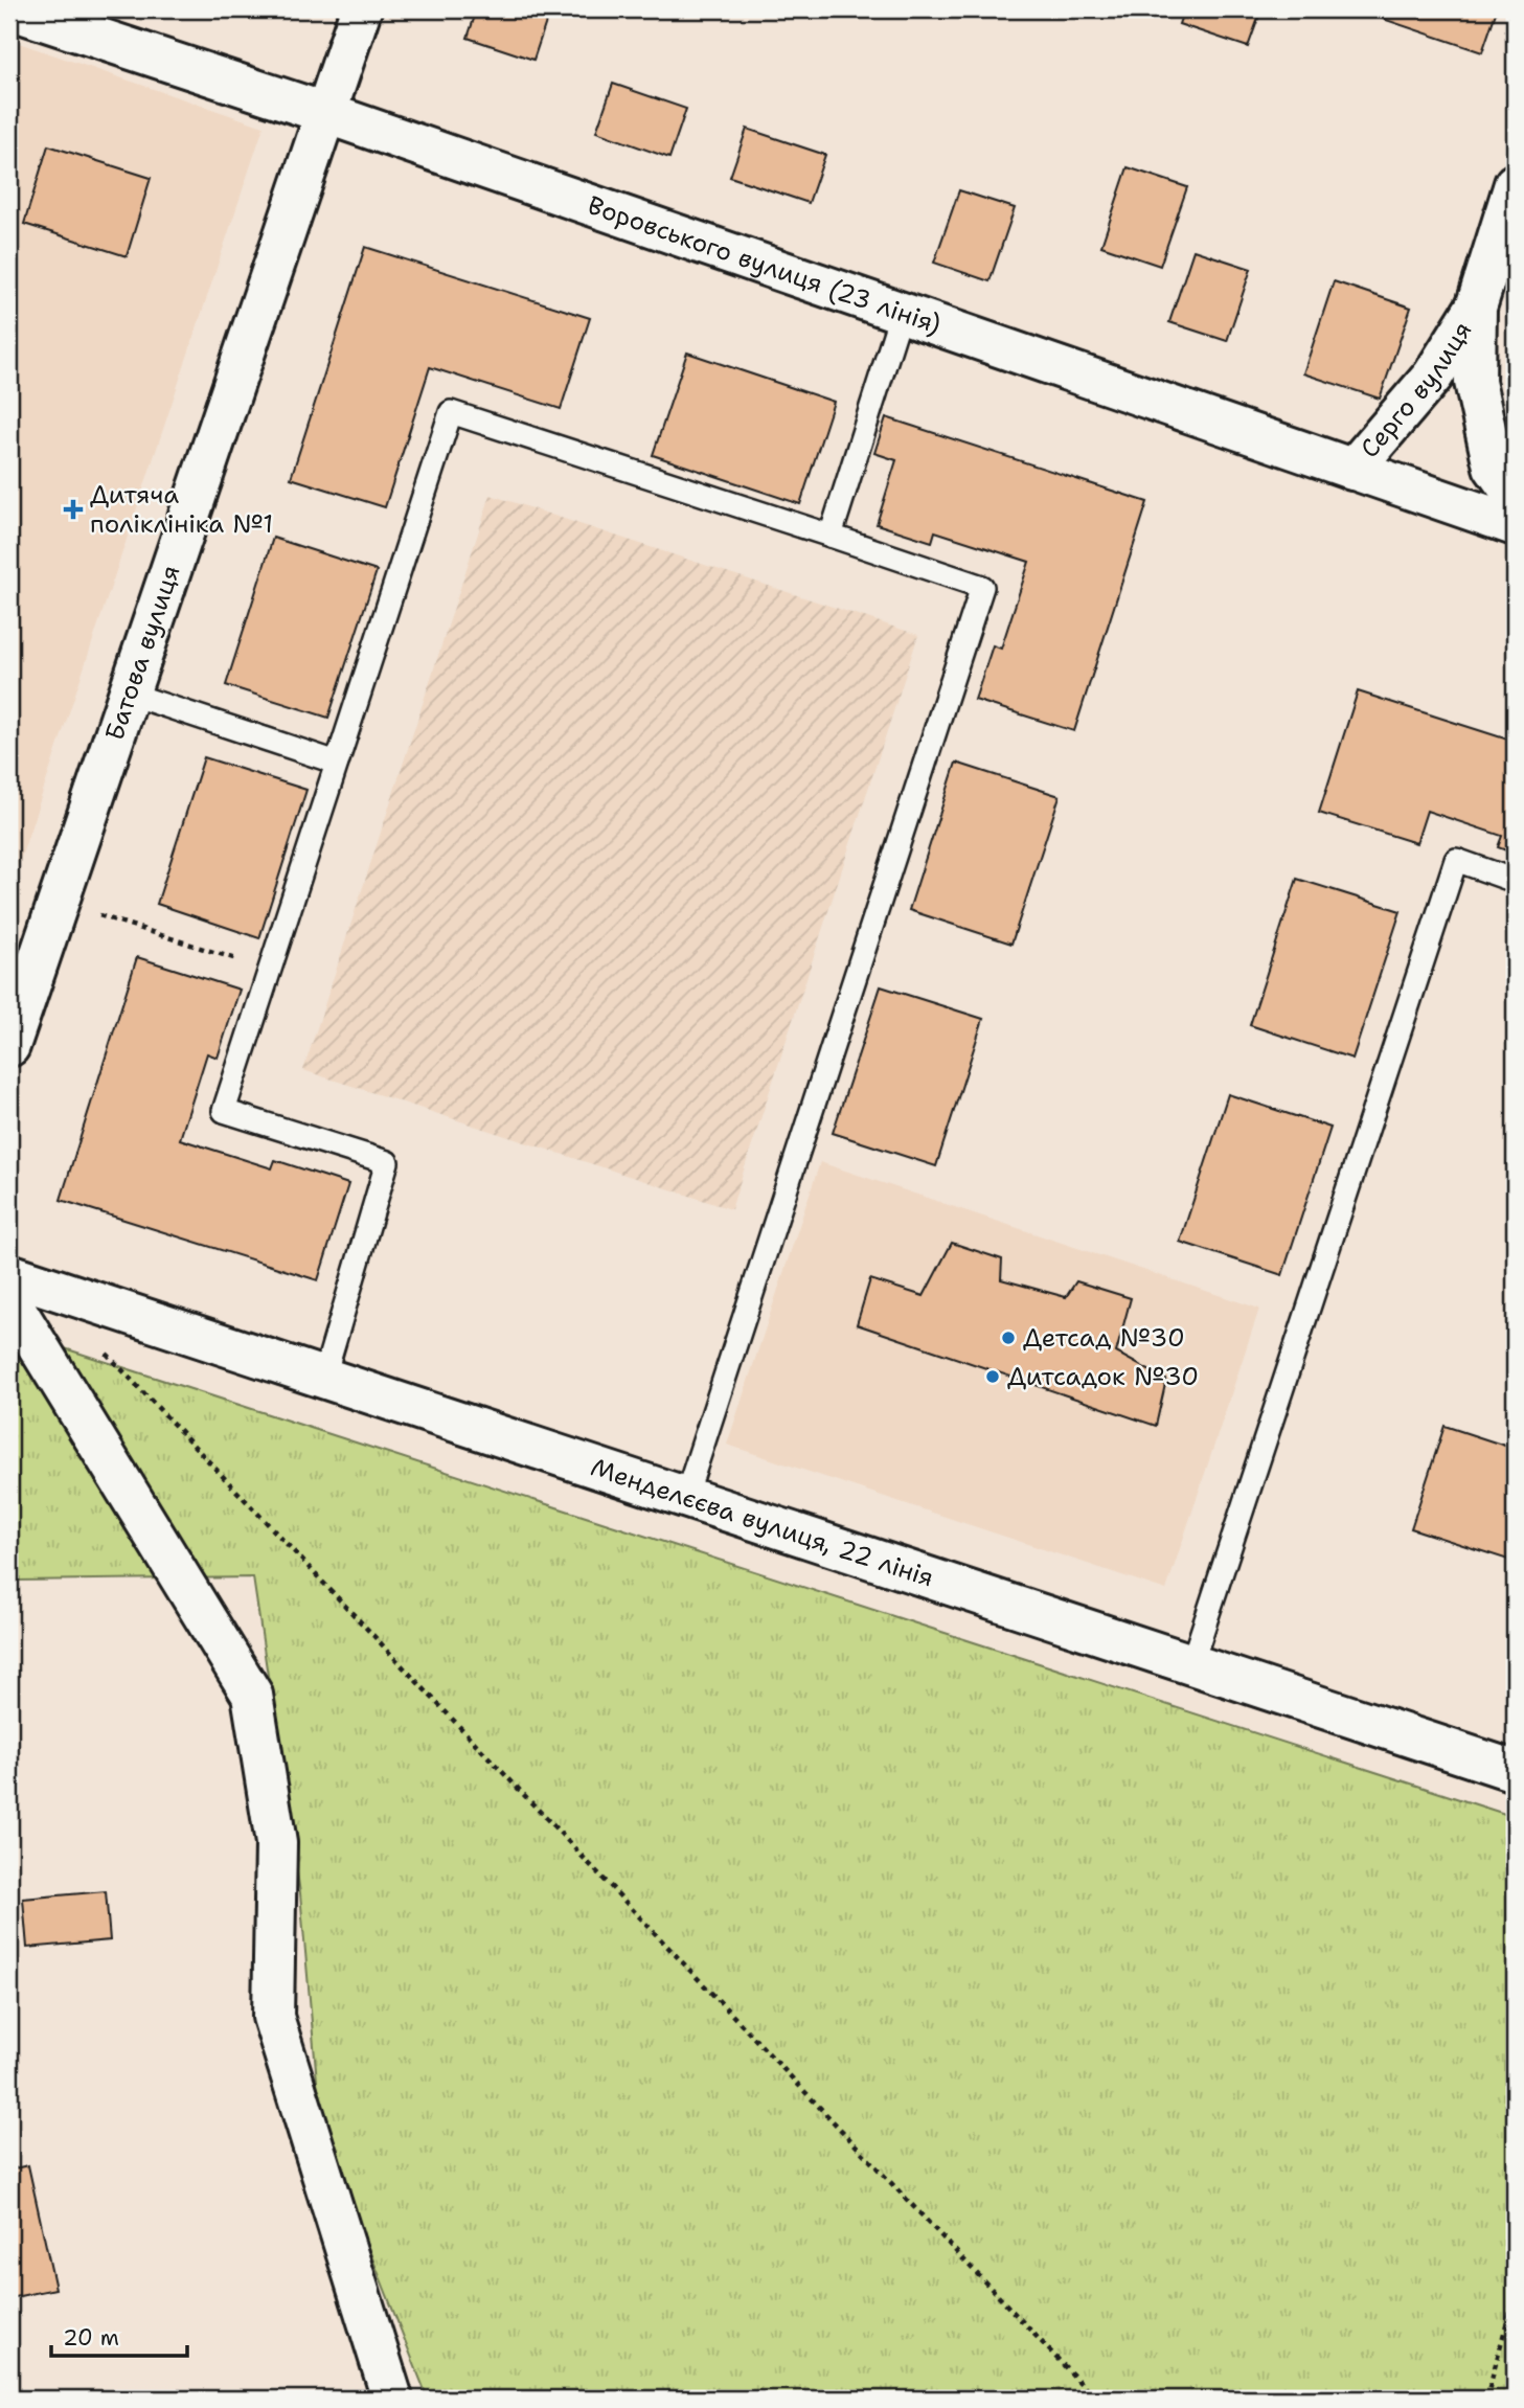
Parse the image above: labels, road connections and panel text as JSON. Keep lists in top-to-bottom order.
{
  "streets": {
    "street": [
      "Воровського вулиця (23 лiнiя)",
      "Серго вулиця",
      "Батова вулиця",
      "Менделєєва вулиця, 22 лінія"
    ]
  },
  "crossings": [
    ["Воровського вулиця (23 лiнiя)", "Серго вулиця"],
    ["Воровського вулиця (23 лiнiя)", "Батова вулиця"]
  ],
  "places": {
    "health": ["Дитяча поліклініка №1"],
    "other": ["Детсад №30", "Дитсадок №30"]
  },
  "scale_bar": "20 m"
}
